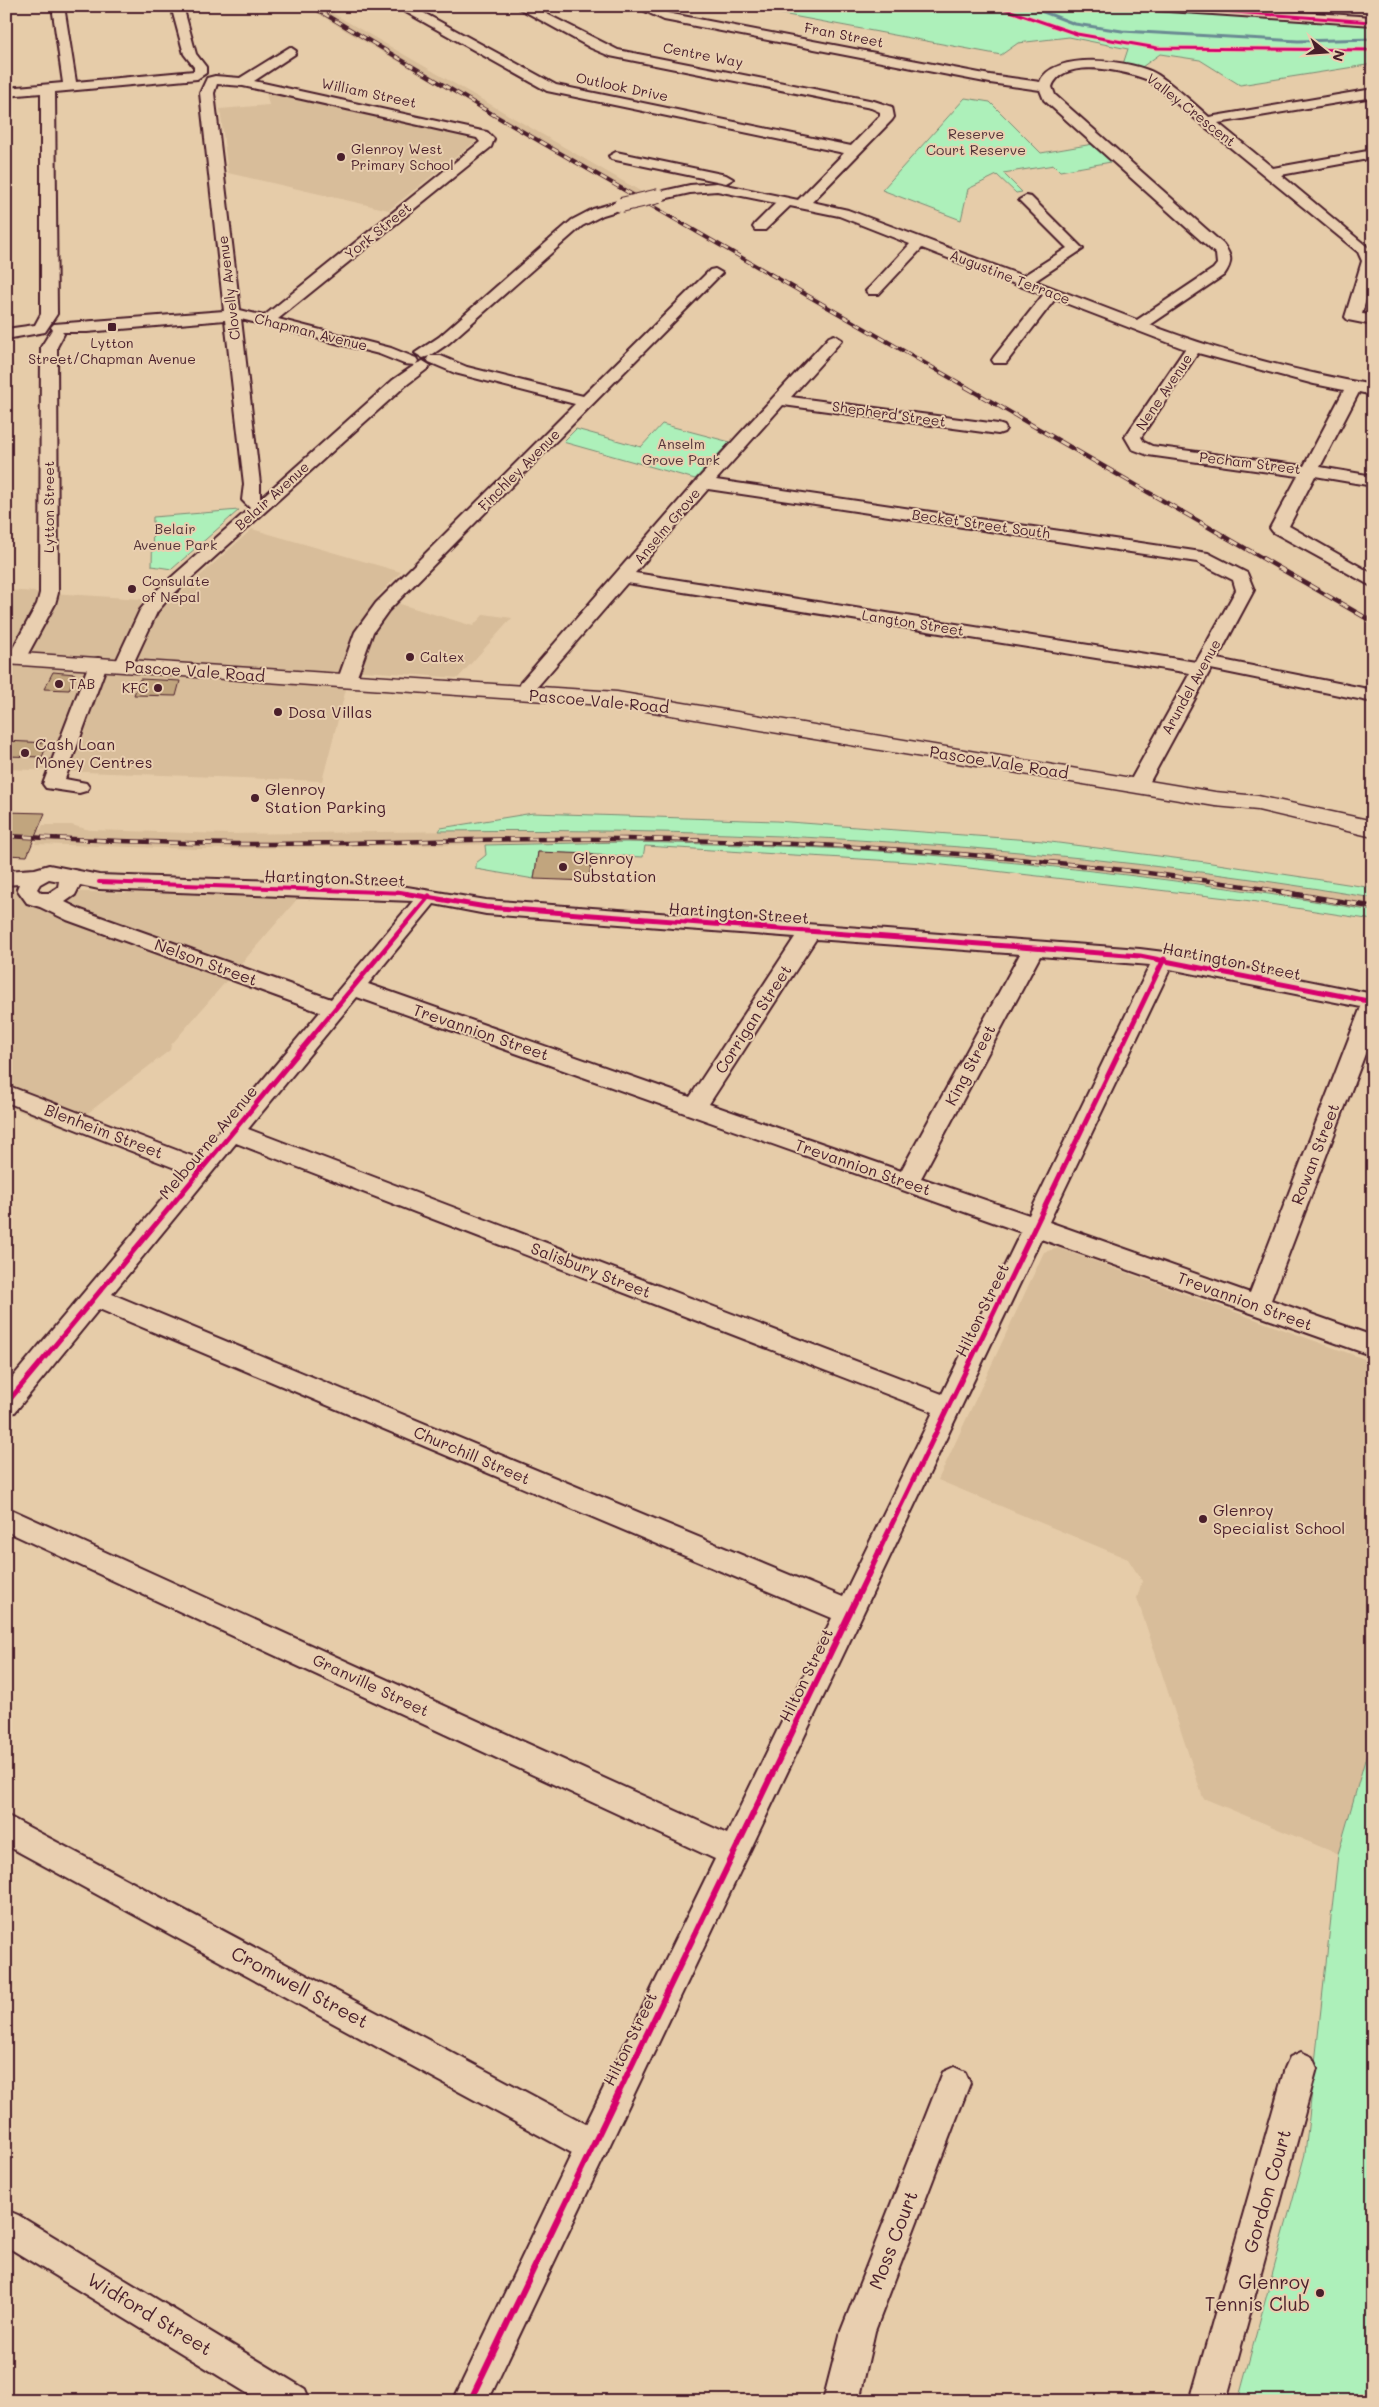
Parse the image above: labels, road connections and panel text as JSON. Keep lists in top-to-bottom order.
{
  "streets": {
    "main road": ["Pascoe Vale Road"],
    "street": [
      "Fran Street",
      "Centre Way",
      "Outlook Drive",
      "William Street",
      "Valley Crescent",
      "York Street",
      "Augustine Terrace",
      "Clovelly Avenue",
      "Chapman Avenue",
      "Nene Avenue",
      "Shepherd Street",
      "Pecham Street",
      "Finchley Avenue",
      "Belair Avenue",
      "Lytton Street",
      "Becket Street South",
      "Anselm Grove",
      "Langton Street",
      "Arundel Avenue",
      "Hartington Street",
      "Nelson Street",
      "Corrigan Street",
      "Trevannion Street",
      "King Street",
      "Blenheim Street",
      "Melbourne Avenue",
      "Rowan Street",
      "Salisbury Street",
      "Hilton Street",
      "Churchill Street",
      "Granville Street",
      "Cromwell Street",
      "Gordon Court",
      "Moss Court",
      "Widford Street"
    ]
  },
  "crossings": [
    ["Fran Street", "Valley Crescent"],
    ["Centre Way", "Outlook Drive"],
    ["William Street", "York Street"],
    ["William Street", "Clovelly Avenue"],
    ["William Street", "Lytton Street"],
    ["York Street", "Chapman Avenue"],
    ["Augustine Terrace", "Nene Avenue"],
    ["Clovelly Avenue", "Chapman Avenue"],
    ["Clovelly Avenue", "Belair Avenue"],
    ["Chapman Avenue", "Finchley Avenue"],
    ["Chapman Avenue", "Belair Avenue"],
    ["Chapman Avenue", "Lytton Street"],
    ["Nene Avenue", "Pecham Street"],
    ["Shepherd Street", "Anselm Grove"],
    ["Finchley Avenue", "Pascoe Vale Road"],
    ["Belair Avenue", "Pascoe Vale Road"],
    ["Lytton Street", "Pascoe Vale Road"],
    ["Becket Street South", "Anselm Grove"],
    ["Becket Street South", "Arundel Avenue"],
    ["Anselm Grove", "Langton Street"],
    ["Anselm Grove", "Pascoe Vale Road"],
    ["Langton Street", "Arundel Avenue"],
    ["Pascoe Vale Road", "Arundel Avenue"],
    ["Hartington Street", "Corrigan Street"],
    ["Hartington Street", "King Street"],
    ["Hartington Street", "Melbourne Avenue"],
    ["Hartington Street", "Rowan Street"],
    ["Hartington Street", "Hilton Street"],
    ["Nelson Street", "Melbourne Avenue"],
    ["Corrigan Street", "Trevannion Street"],
    ["Trevannion Street", "King Street"],
    ["Trevannion Street", "Melbourne Avenue"],
    ["Trevannion Street", "Rowan Street"],
    ["Trevannion Street", "Hilton Street"],
    ["Blenheim Street", "Melbourne Avenue"],
    ["Melbourne Avenue", "Salisbury Street"],
    ["Melbourne Avenue", "Churchill Street"],
    ["Salisbury Street", "Hilton Street"],
    ["Hilton Street", "Churchill Street"],
    ["Hilton Street", "Granville Street"],
    ["Hilton Street", "Cromwell Street"]
  ],
  "parks": ["Reserve Court Reserve", "Anselm Grove Park", "Belair Avenue Park"],
  "places": {
    "other": [
      "Glenroy West Primary School",
      "Consulate of Nepal",
      "Caltex",
      "TAB",
      "KFC",
      "Dosa Villas",
      "Cash Loan Money Centres",
      "Glenroy Station Parking",
      "Glenroy Substation",
      "Glenroy Specialist School",
      "Glenroy Tennis Club"
    ],
    "transit": ["Lytton Street/Chapman Avenue"]
  },
  "north": "right"
}
